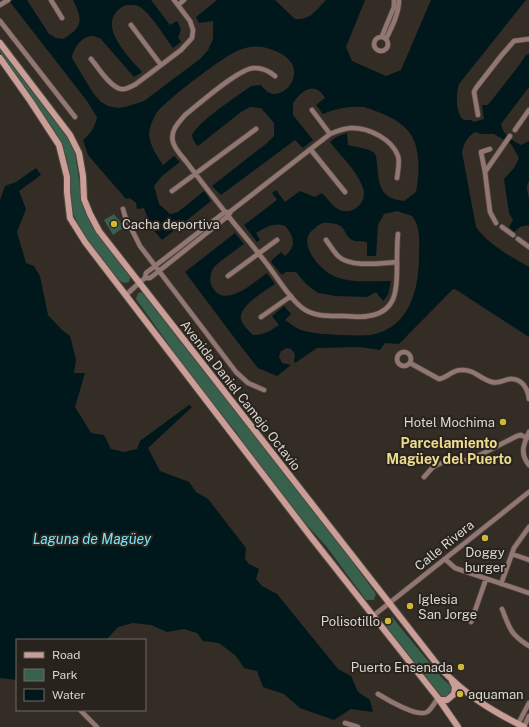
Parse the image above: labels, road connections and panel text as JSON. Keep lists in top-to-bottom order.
{
  "streets": {
    "main road": ["Avenida Daniel Camejo Octavio"],
    "street": ["Calle Rivera"]
  },
  "crossings": [
    ["Avenida Daniel Camejo Octavio", "Calle Rivera"]
  ],
  "districts": ["Parcelamiento Magüey del Puerto"],
  "water": ["Laguna de Magüey"],
  "places": [
    "Cacha deportiva",
    "Hotel Mochima",
    "Doggy burger",
    "Iglesia San Jorge",
    "Polisotillo",
    "Puerto Ensenada",
    "aquaman"
  ],
  "legend": ["Road", "Park", "Water"]
}
